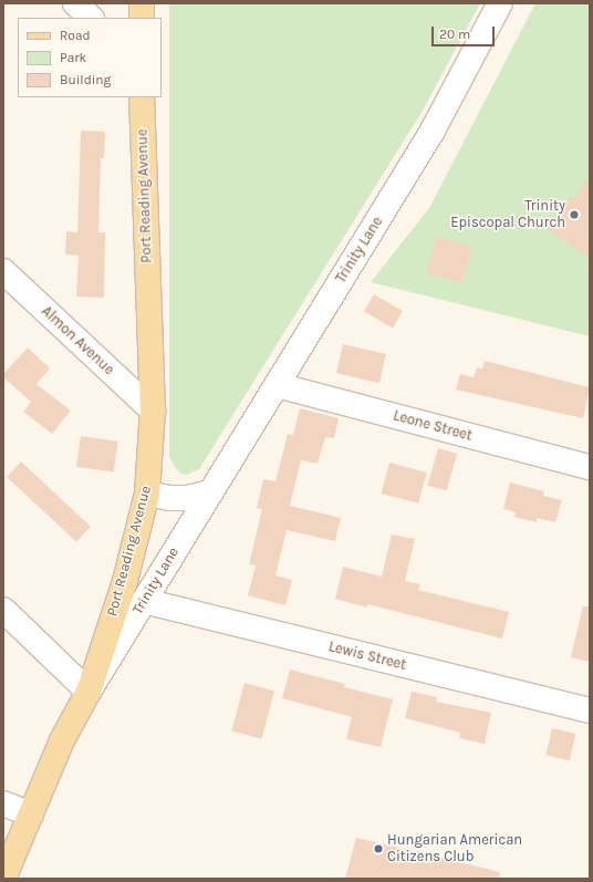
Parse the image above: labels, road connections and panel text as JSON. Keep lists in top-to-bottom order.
{
  "streets": {
    "main road": ["Port Reading Avenue"],
    "street": [
      "Trinity Lane",
      "Almon Avenue",
      "Leone Street",
      "Lewis Street"
    ]
  },
  "crossings": [
    ["Port Reading Avenue", "Trinity Lane"],
    ["Port Reading Avenue", "Almon Avenue"],
    ["Trinity Lane", "Leone Street"],
    ["Trinity Lane", "Lewis Street"]
  ],
  "places": ["Trinity Episcopal Church", "Hungarian American Citizens Club"],
  "legend": ["Road", "Park", "Building"],
  "scale_bar": "20 m"
}
